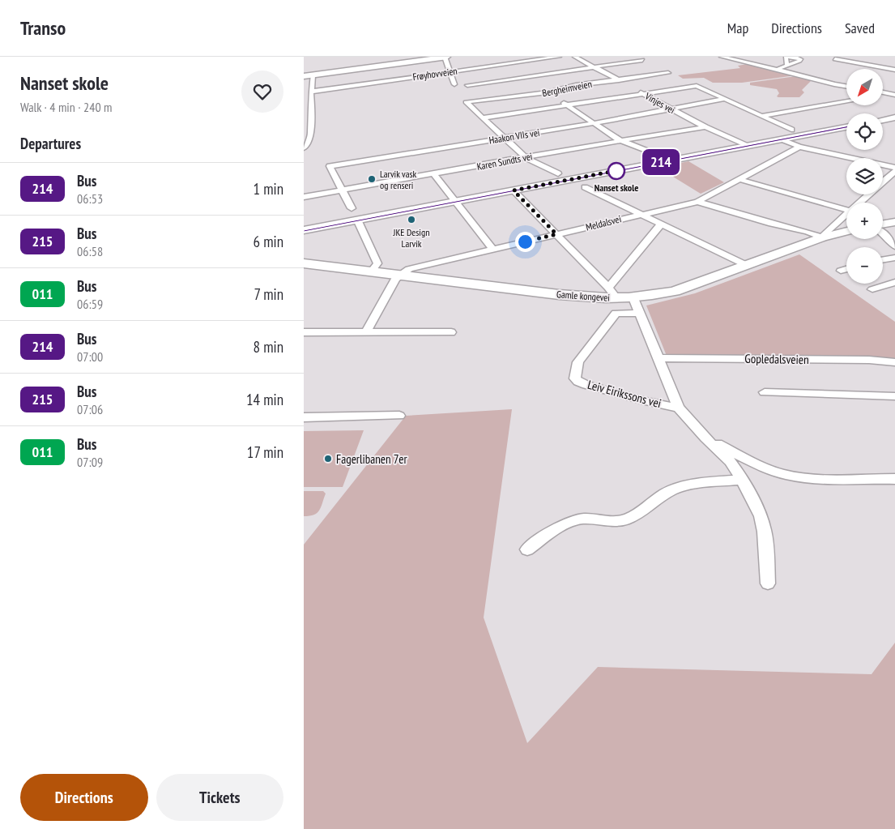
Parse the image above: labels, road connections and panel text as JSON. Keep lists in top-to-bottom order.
{
  "streets": {
    "main road": ["Gamle kongevei"],
    "street": [
      "Frøyhovveien",
      "Bergheimveien",
      "Vinjes vei",
      "Haakon VIIs vei",
      "Karen Sundts vei",
      "Meldalsvei",
      "Gopledalsveien",
      "Leiv Eirikssons vei"
    ]
  },
  "crossings": [
    ["Bergheimveien", "Vinjes vei"],
    ["Vinjes vei", "Haakon VIIs vei"],
    ["Vinjes vei", "Karen Sundts vei"],
    ["Haakon VIIs vei", "Karen Sundts vei"],
    ["Meldalsvei", "Gamle kongevei"],
    ["Gamle kongevei", "Leiv Eirikssons vei"],
    ["Gopledalsveien", "Leiv Eirikssons vei"]
  ],
  "places": [
    "Nanset skole",
    "Larvik vask og renseri",
    "JKE Design Larvik",
    "Fagerlibanen 7er"
  ],
  "lines": ["bus line 214"],
  "north": "bottom left",
  "page": {
    "header": "Transo",
    "nav": ["Map", "Directions", "Saved"],
    "heading": [
      ["Nanset skole", "Walk · 4 min · 240 m"],
      "Departures"
    ],
    "on_map": "214",
    "map_buttons": ["+", "−"],
    "list": [
      {
        "mark": "214",
        "name": "Bus",
        "note": "06:53",
        "value": "1 min"
      },
      {
        "mark": "215",
        "name": "Bus",
        "note": "06:58",
        "value": "6 min"
      },
      {
        "mark": "011",
        "name": "Bus",
        "note": "06:59",
        "value": "7 min"
      },
      {
        "mark": "214",
        "name": "Bus",
        "note": "07:00",
        "value": "8 min"
      },
      {
        "mark": "215",
        "name": "Bus",
        "note": "07:06",
        "value": "14 min"
      },
      {
        "mark": "011",
        "name": "Bus",
        "note": "07:09",
        "value": "17 min"
      }
    ],
    "buttons": ["Directions", "Tickets"]
  }
}
